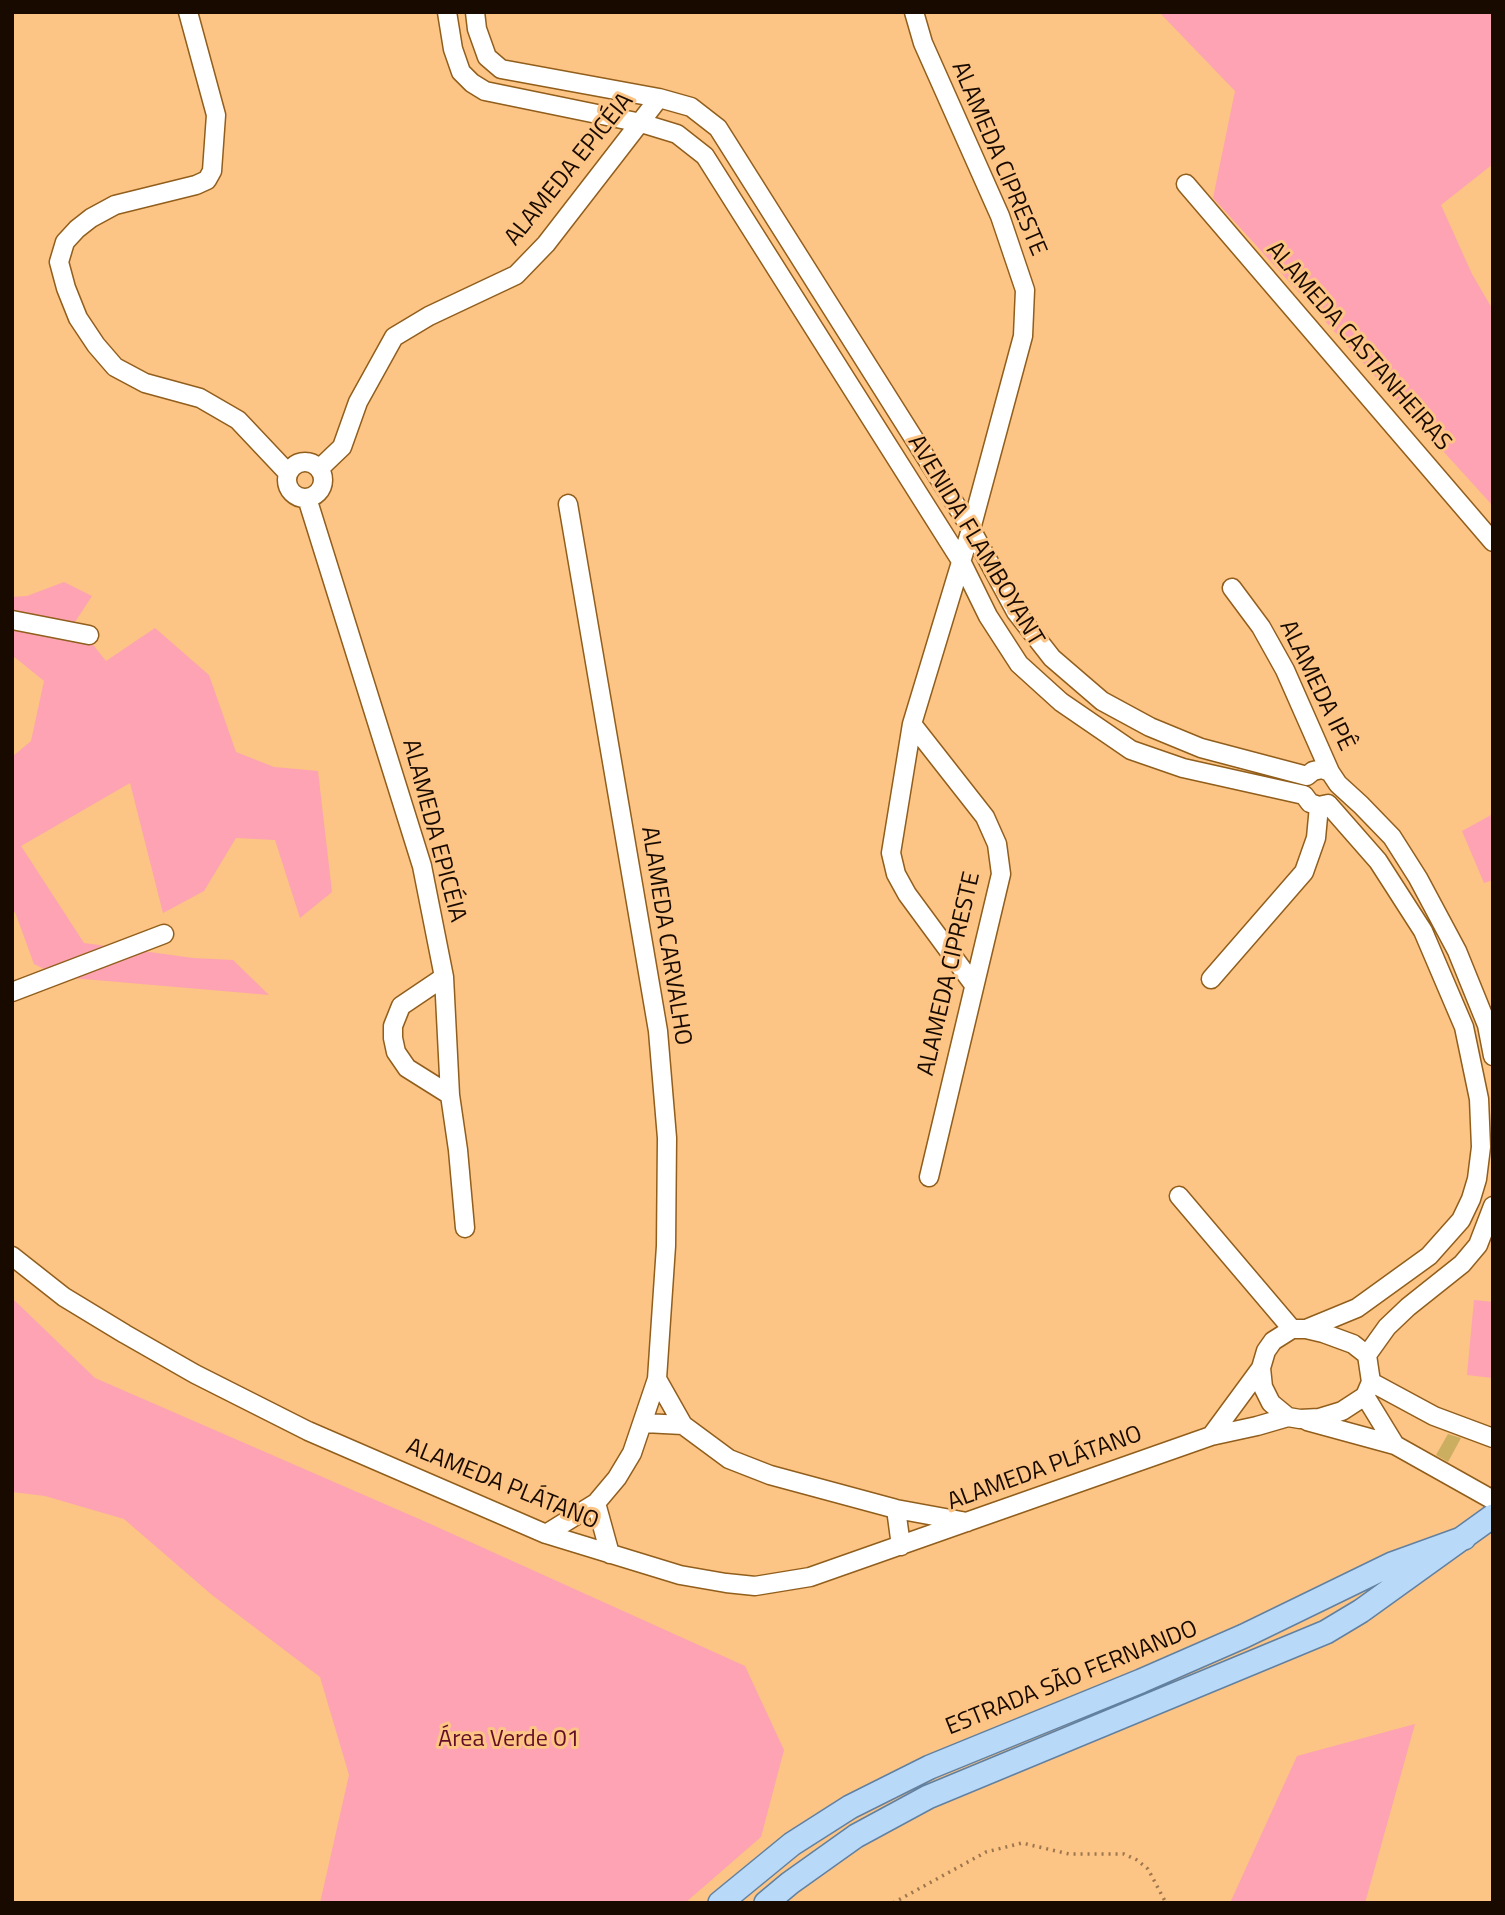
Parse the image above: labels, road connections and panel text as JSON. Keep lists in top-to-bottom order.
{
  "streets": {
    "main road": ["ESTRADA SÃO FERNANDO"],
    "street": [
      "ALAMEDA CIPRESTE",
      "ALAMEDA EPICÉIA",
      "ALAMEDA CASTANHEIRAS",
      "AVENIDA FLAMBOYANT",
      "ALAMEDA IPÊ",
      "ALAMEDA CARVALHO",
      "ALAMEDA PLÁTANO"
    ]
  },
  "crossings": [
    ["ALAMEDA CIPRESTE", "AVENIDA FLAMBOYANT"],
    ["ALAMEDA EPICÉIA", "AVENIDA FLAMBOYANT"],
    ["AVENIDA FLAMBOYANT", "ALAMEDA IPÊ"],
    ["AVENIDA FLAMBOYANT", "ALAMEDA PLÁTANO"],
    ["ALAMEDA CARVALHO", "ALAMEDA PLÁTANO"]
  ],
  "parks": ["Área Verde 01"]
}
